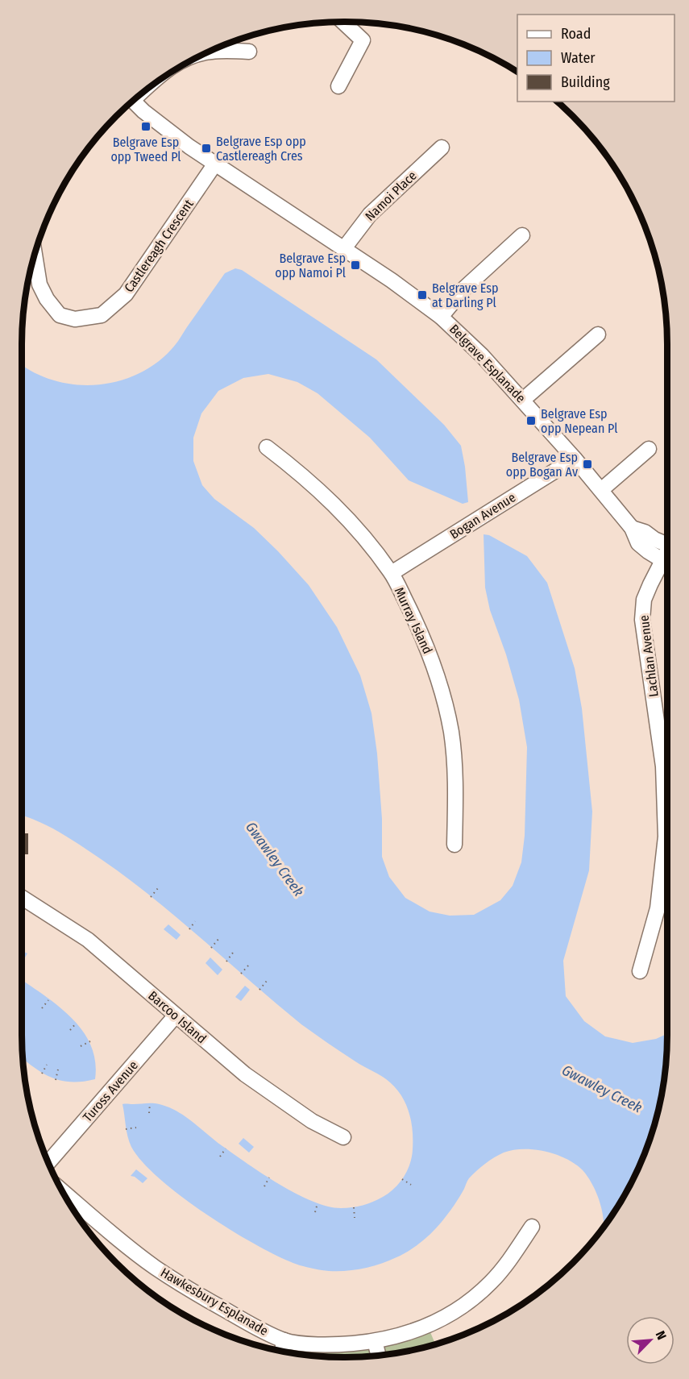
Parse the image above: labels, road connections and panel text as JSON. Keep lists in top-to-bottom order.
{
  "streets": {
    "street": [
      "Namoi Place",
      "Castlereagh Crescent",
      "Belgrave Esplanade",
      "Bogan Avenue",
      "Murray Island",
      "Lachlan Avenue",
      "Barcoo Island",
      "Tuross Avenue",
      "Hawkesbury Esplanade"
    ]
  },
  "crossings": [
    ["Namoi Place", "Belgrave Esplanade"],
    ["Castlereagh Crescent", "Belgrave Esplanade"],
    ["Belgrave Esplanade", "Bogan Avenue"],
    ["Bogan Avenue", "Murray Island"],
    ["Barcoo Island", "Tuross Avenue"]
  ],
  "water": ["Gwawley Creek"],
  "places": {
    "transit": [
      "Belgrave Esp opp Tweed Pl",
      "Belgrave Esp opp Castlereagh Cres",
      "Belgrave Esp opp Namoi Pl",
      "Belgrave Esp at Darling Pl",
      "Belgrave Esp opp Nepean Pl",
      "Belgrave Esp opp Bogan Av"
    ]
  },
  "legend": ["Road", "Water", "Building"],
  "north": "top right"
}
